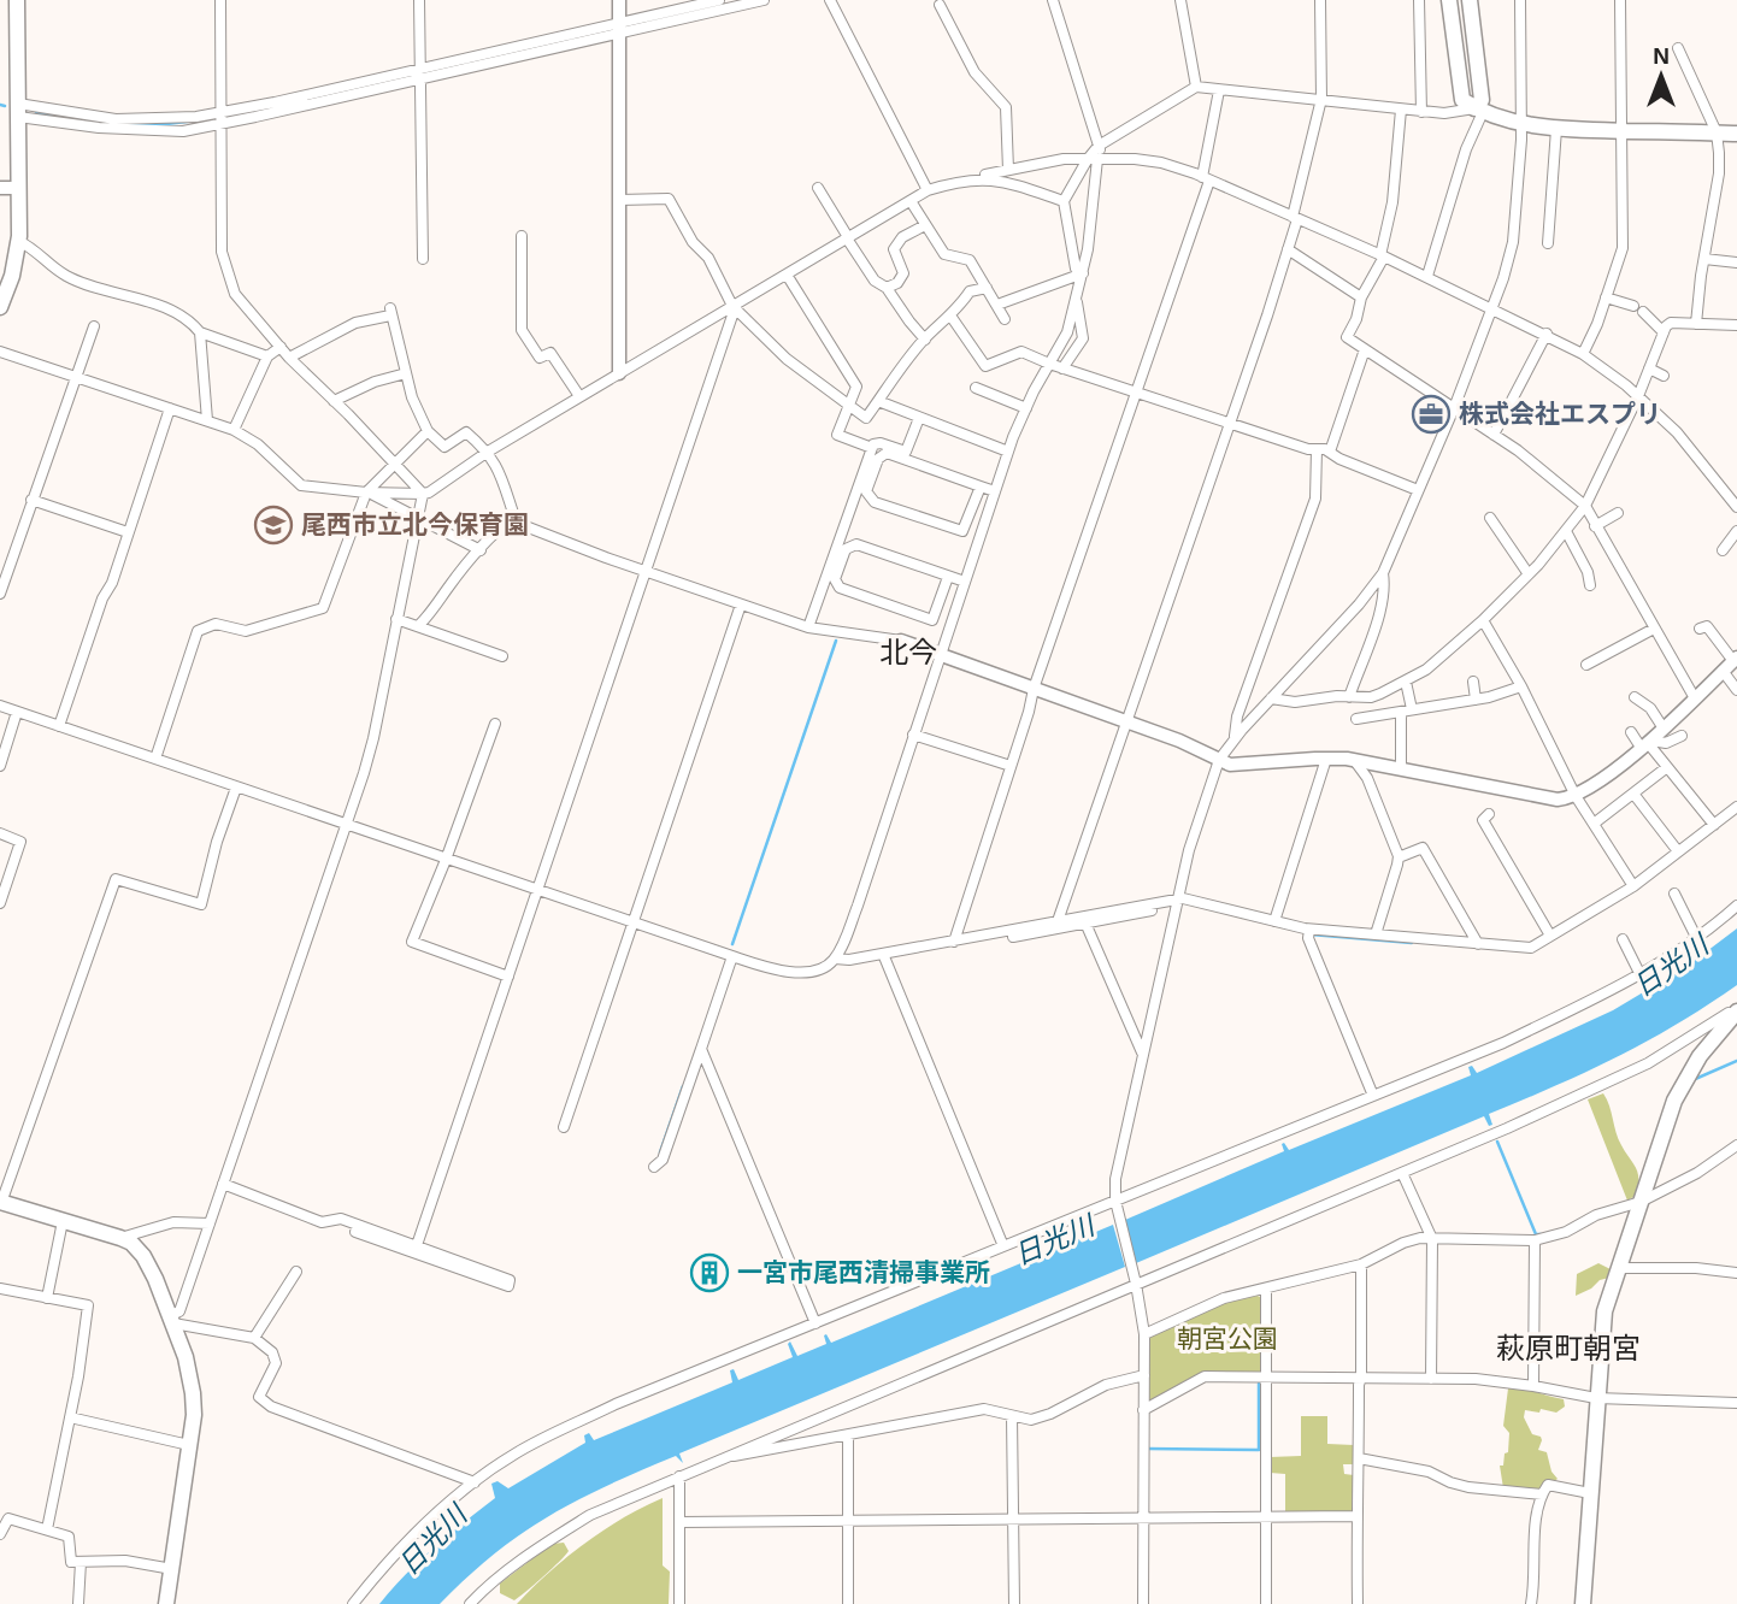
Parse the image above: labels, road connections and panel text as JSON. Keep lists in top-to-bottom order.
{
  "districts": ["北今", "萩原町朝宮"],
  "water": ["日光川"],
  "parks": ["朝宮公園"],
  "places": {
    "office": ["株式会社エスプリ"],
    "school or university": ["尾西市立北今保育園"],
    "building": ["一宮市尾西清掃事業所"]
  },
  "north": "top"
}
